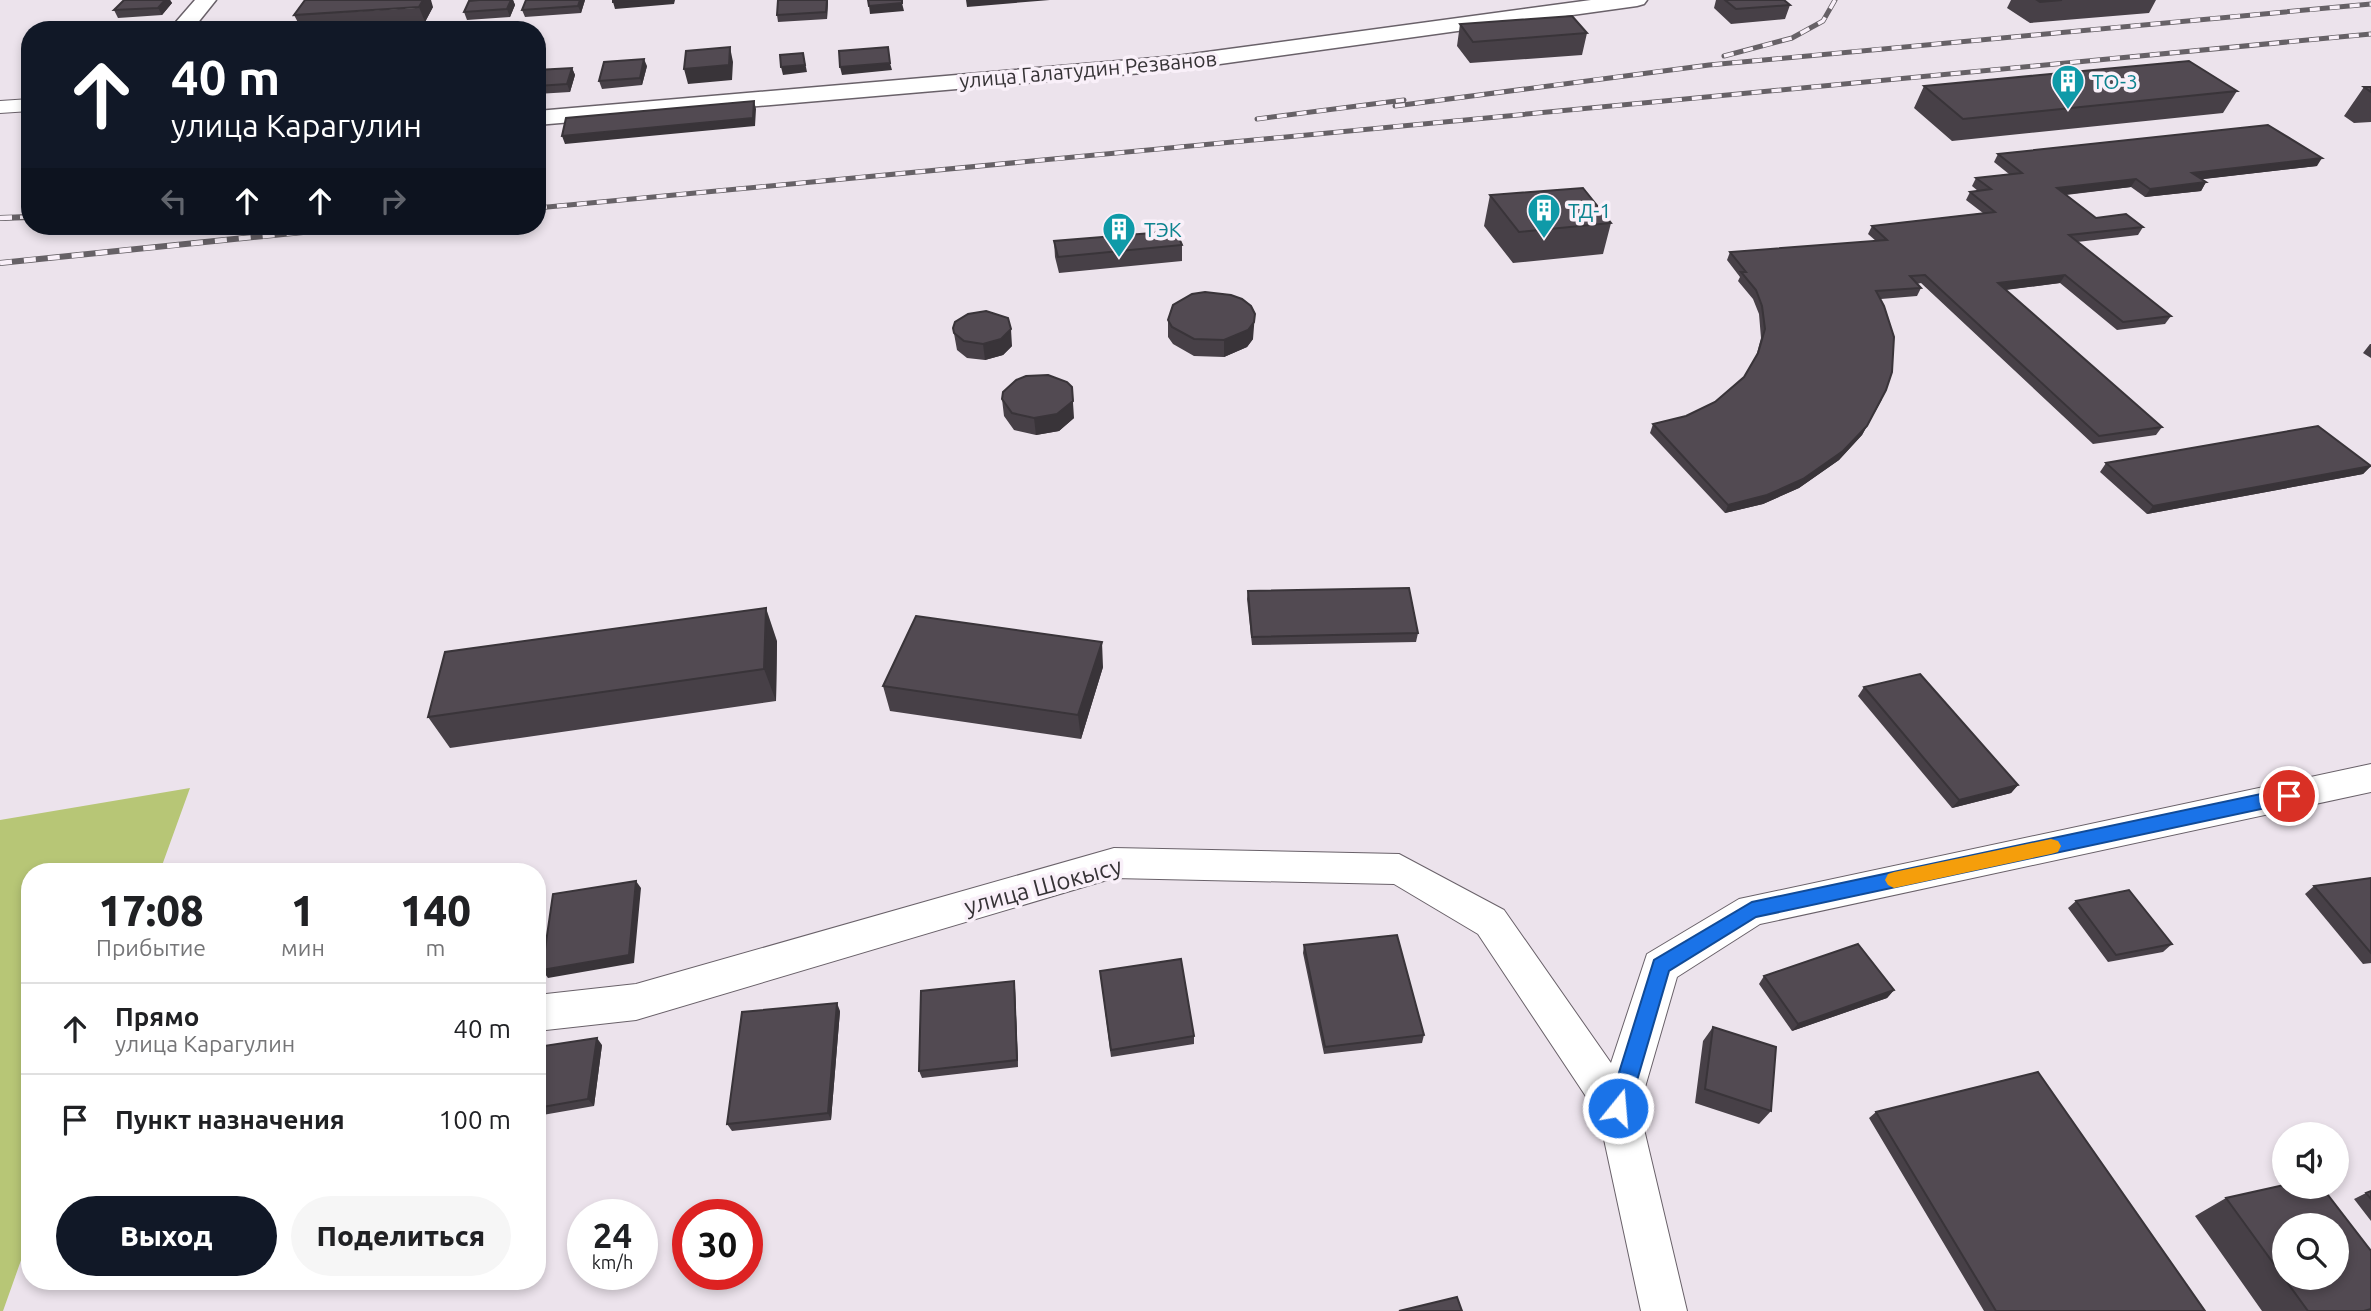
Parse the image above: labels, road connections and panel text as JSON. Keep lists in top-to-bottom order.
{
  "streets": {
    "street": ["улица Галатудин Резванов", "улица Шокысу"]
  },
  "places": {
    "building": ["ТО-3", "ТД-1", "ТЭК"]
  },
  "page": {
    "turn": ["40 m", "улица Карагулин"],
    "eta": [
      "17:08",
      "Прибытие",
      "1",
      "мин",
      "140",
      "m"
    ],
    "list": [
      {
        "name": "Прямо",
        "note": "улица Карагулин",
        "value": "40 m"
      },
      {
        "name": "Пункт назначения",
        "value": "100 m"
      }
    ],
    "buttons": ["Выход", "Поделиться"],
    "speed": "24 km/h",
    "limit": "30"
  }
}
